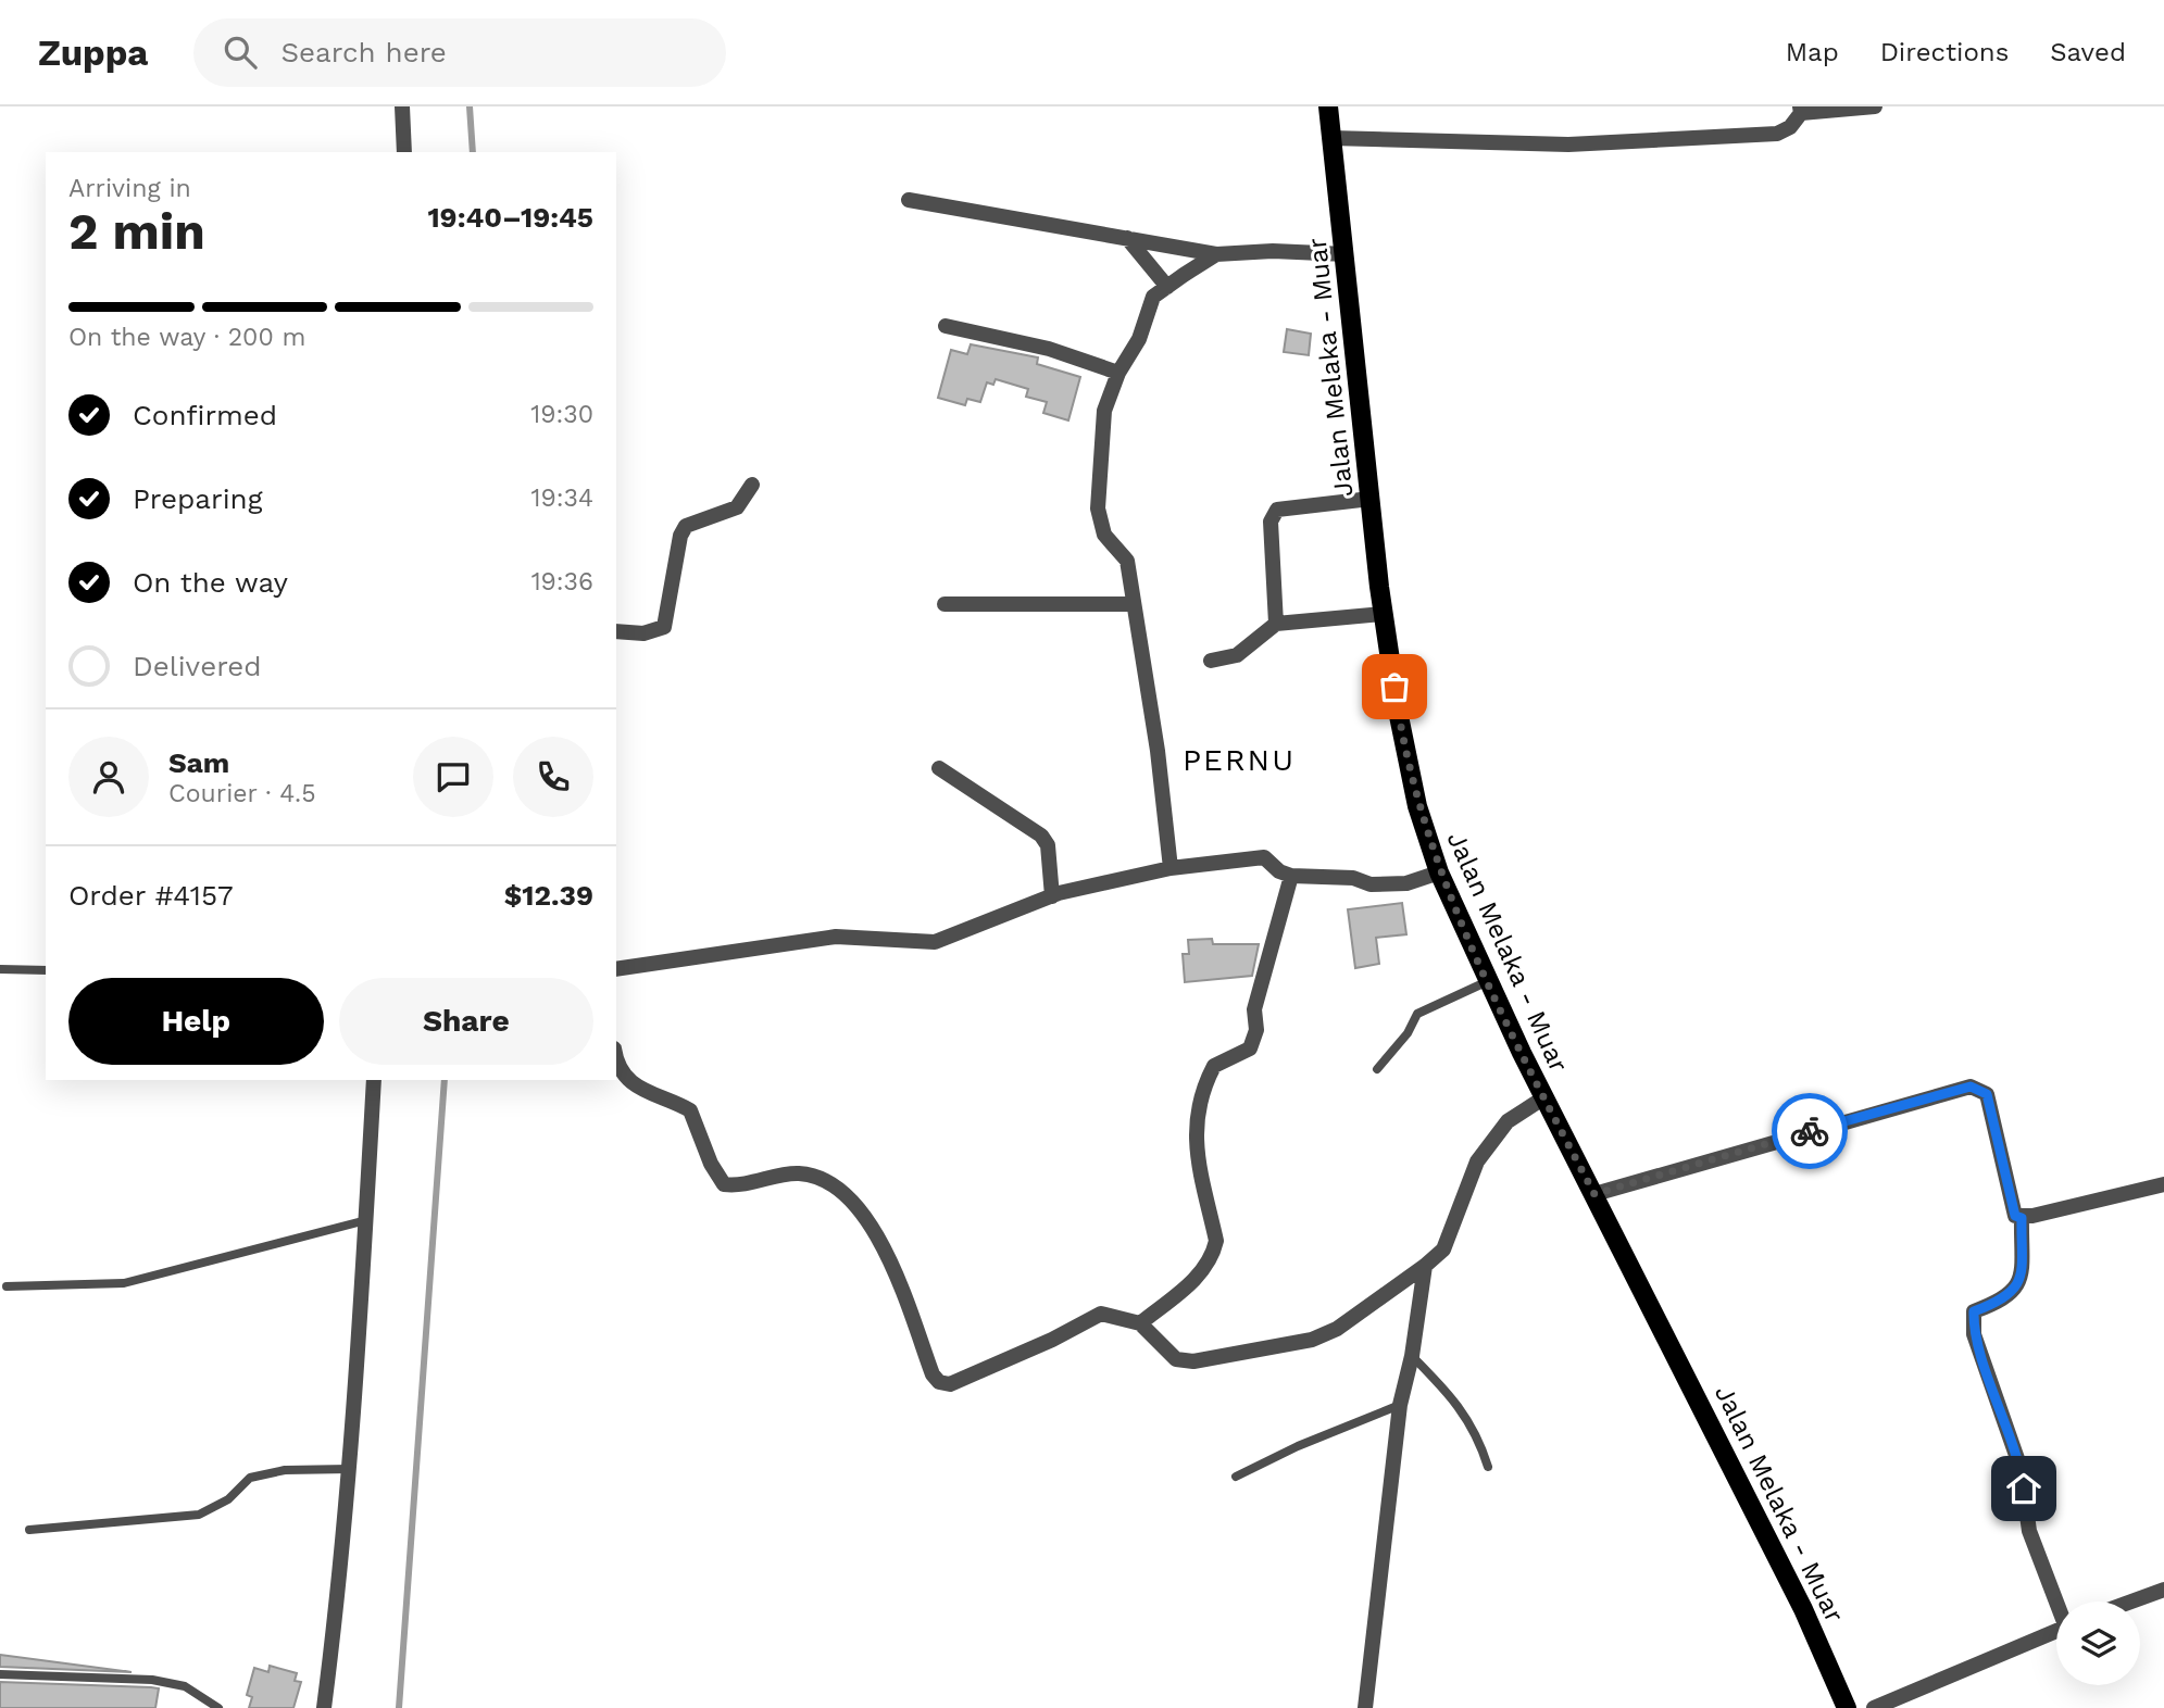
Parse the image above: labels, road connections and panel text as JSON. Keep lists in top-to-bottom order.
{
  "streets": {
    "main road": ["Jalan Melaka - Muar"]
  },
  "districts": ["PERNU"],
  "page": {
    "header": "Zuppa",
    "search": "Search here",
    "nav": ["Map", "Directions", "Saved"],
    "heading": ["2 min", "Arriving in", "19:40–19:45"],
    "panel": [
      "Sam",
      "Courier · 4.5",
      "Order #4157",
      "$12.39"
    ],
    "bar": "On the way · 200 m",
    "list": [
      ["Confirmed", "19:30"],
      ["Preparing", "19:34"],
      ["On the way", "19:36"],
      "Delivered"
    ],
    "buttons": ["Help", "Share"]
  }
}
